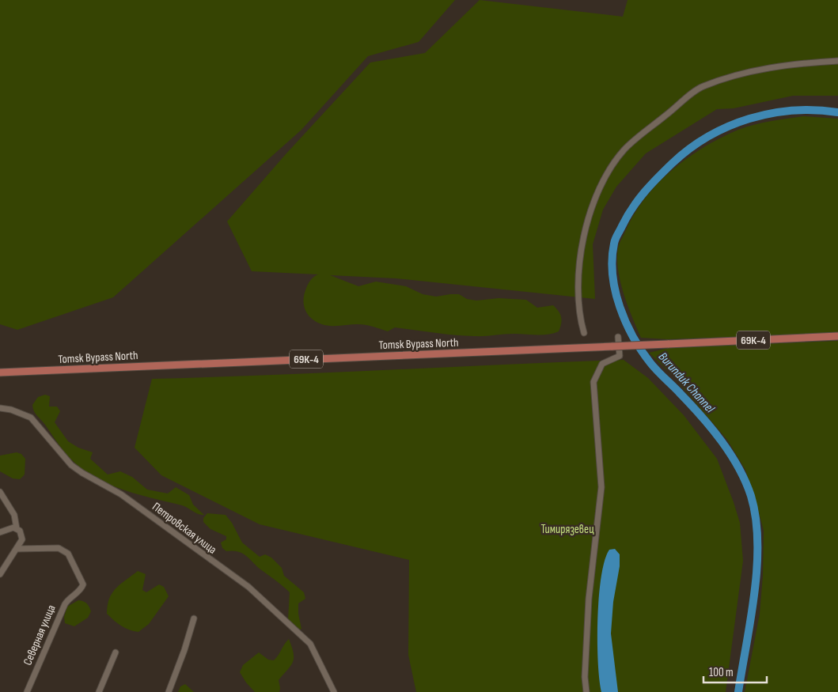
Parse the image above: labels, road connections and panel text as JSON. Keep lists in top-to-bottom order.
{
  "streets": {
    "main road": ["69К-4", "Tomsk Bypass North"],
    "street": ["Петровская улица", "Северная улица"]
  },
  "water": ["Burunduk Channel"],
  "parks": ["Тимирязевец"],
  "scale_bar": "100 m"
}
